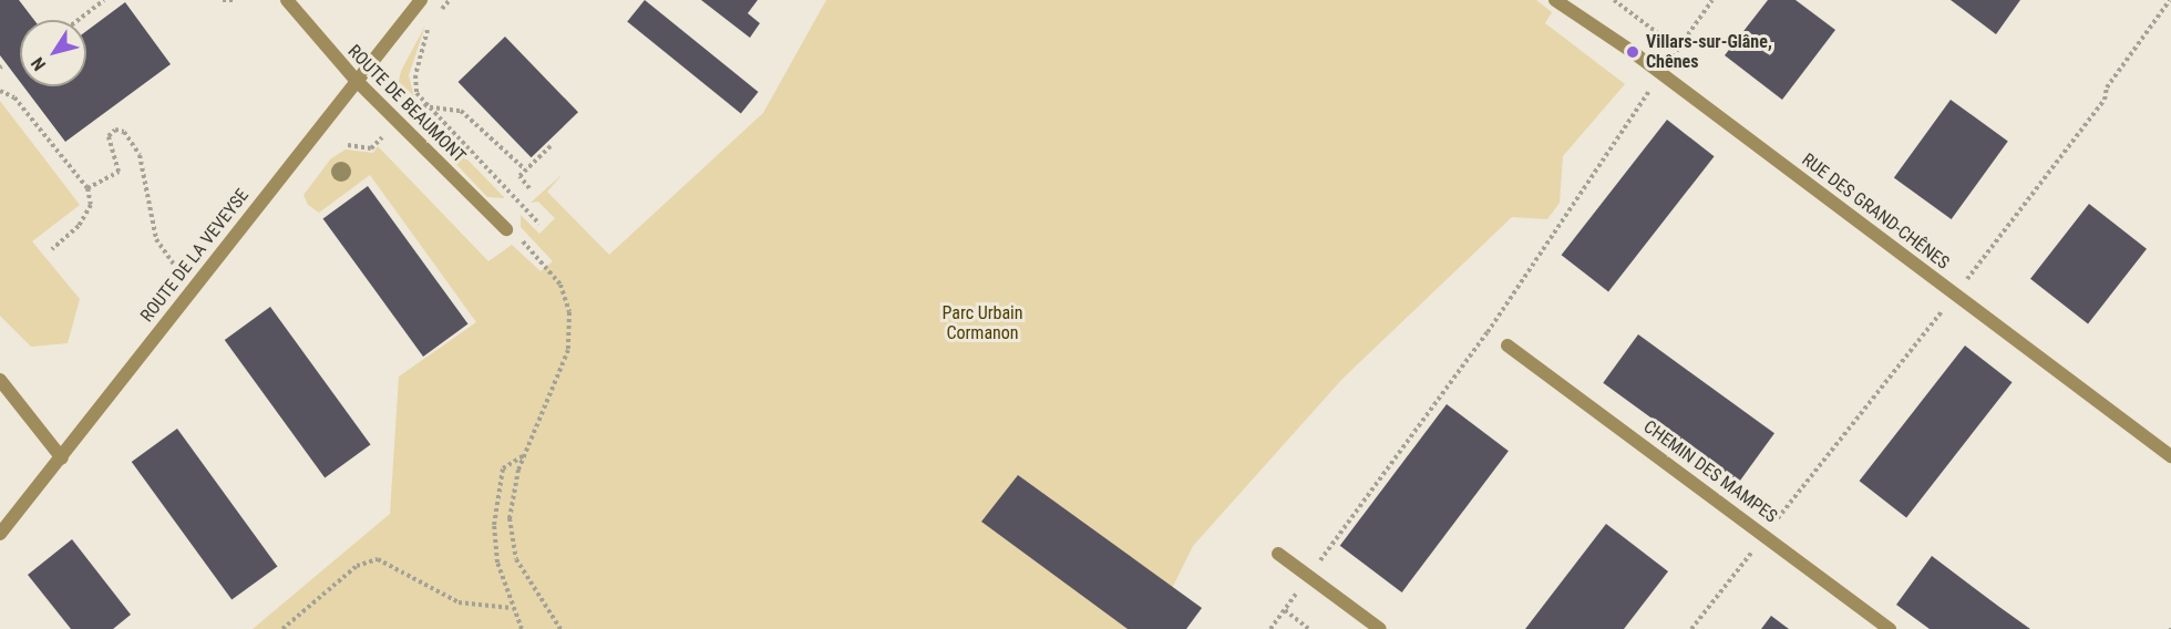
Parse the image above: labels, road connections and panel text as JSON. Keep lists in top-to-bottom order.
{
  "streets": {
    "street": [
      "ROUTE DE BEAUMONT",
      "RUE DES GRAND-CHÊNES",
      "ROUTE DE LA VEVEYSE",
      "CHEMIN DES MAMPES"
    ]
  },
  "crossings": [
    ["ROUTE DE BEAUMONT", "ROUTE DE LA VEVEYSE"]
  ],
  "parks": ["Parc Urbain Cormanon"],
  "places": ["Villars-sur-Glâne, Chênes"],
  "north": "bottom left"
}
